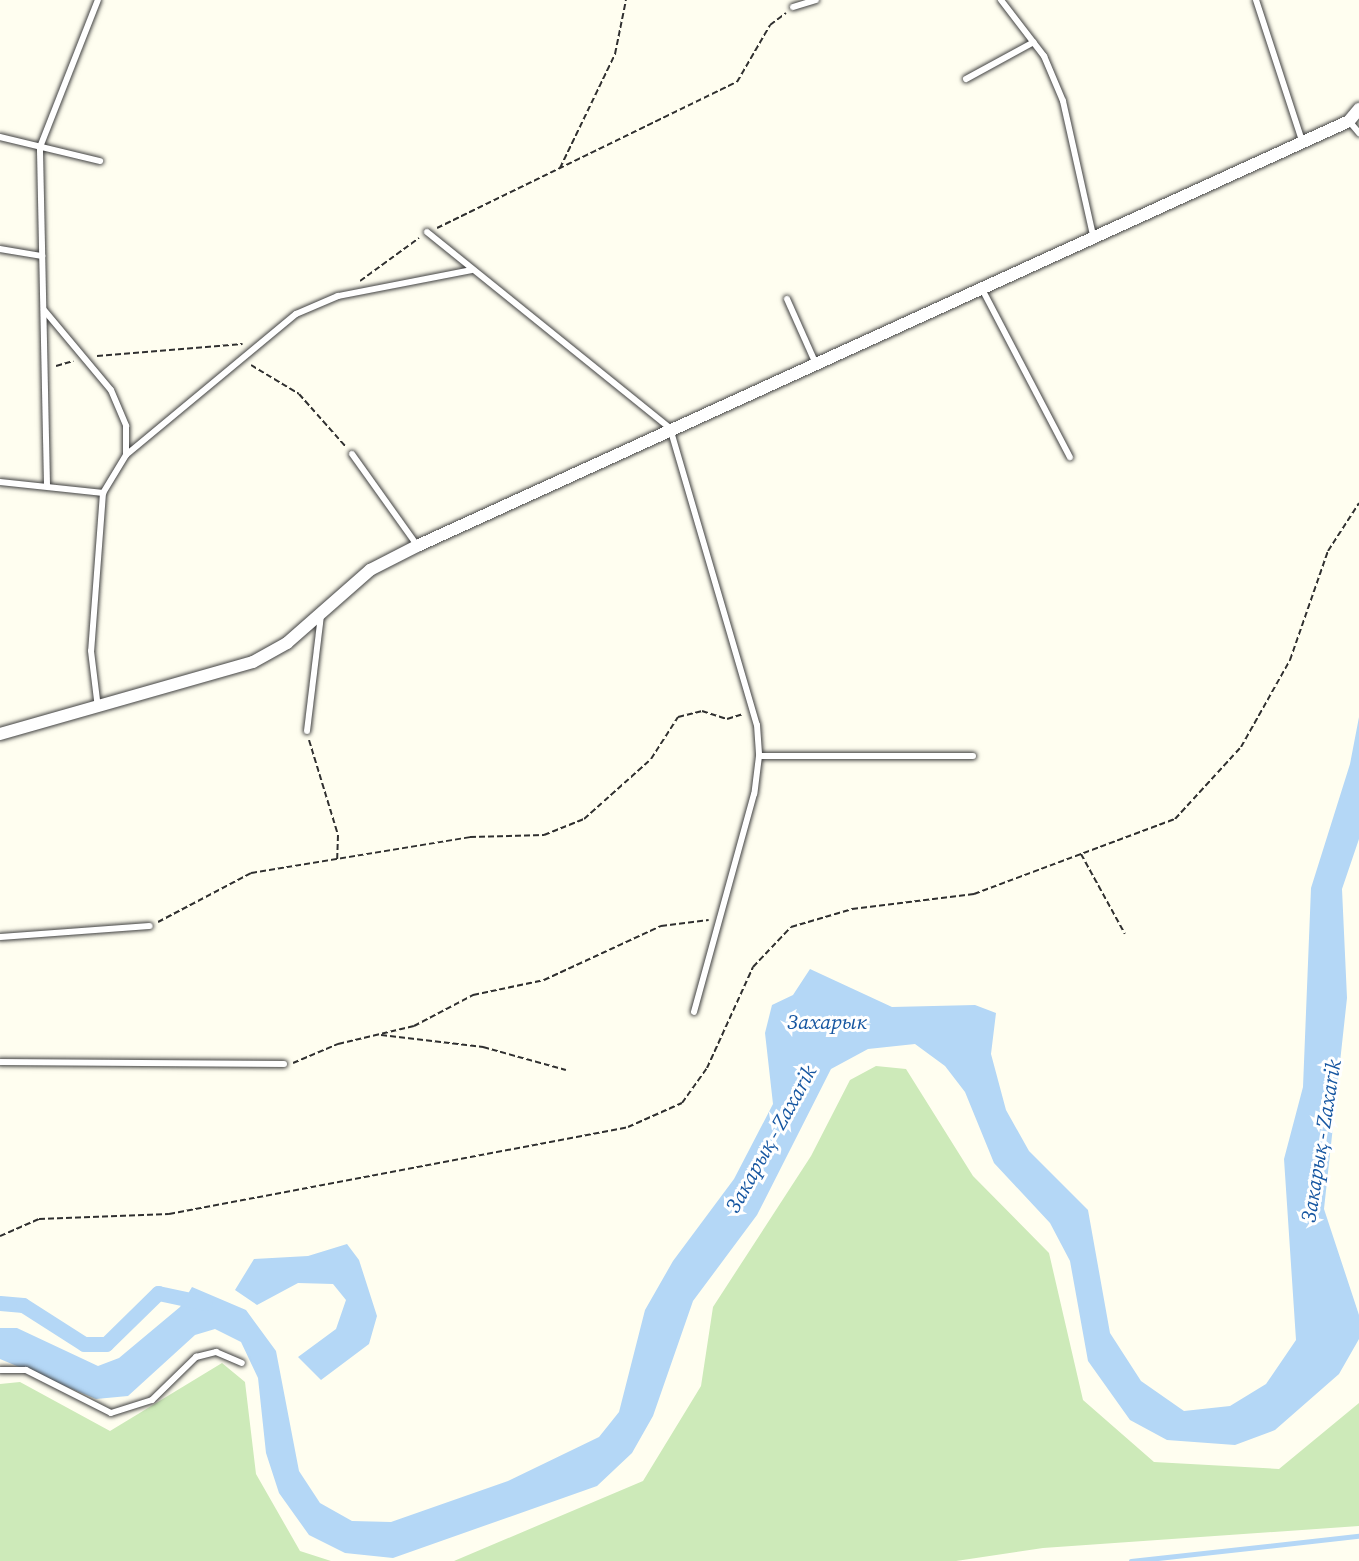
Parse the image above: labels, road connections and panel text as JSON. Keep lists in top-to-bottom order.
{
  "water": ["Захарык", "Закарық - Zaxarik"]
}
